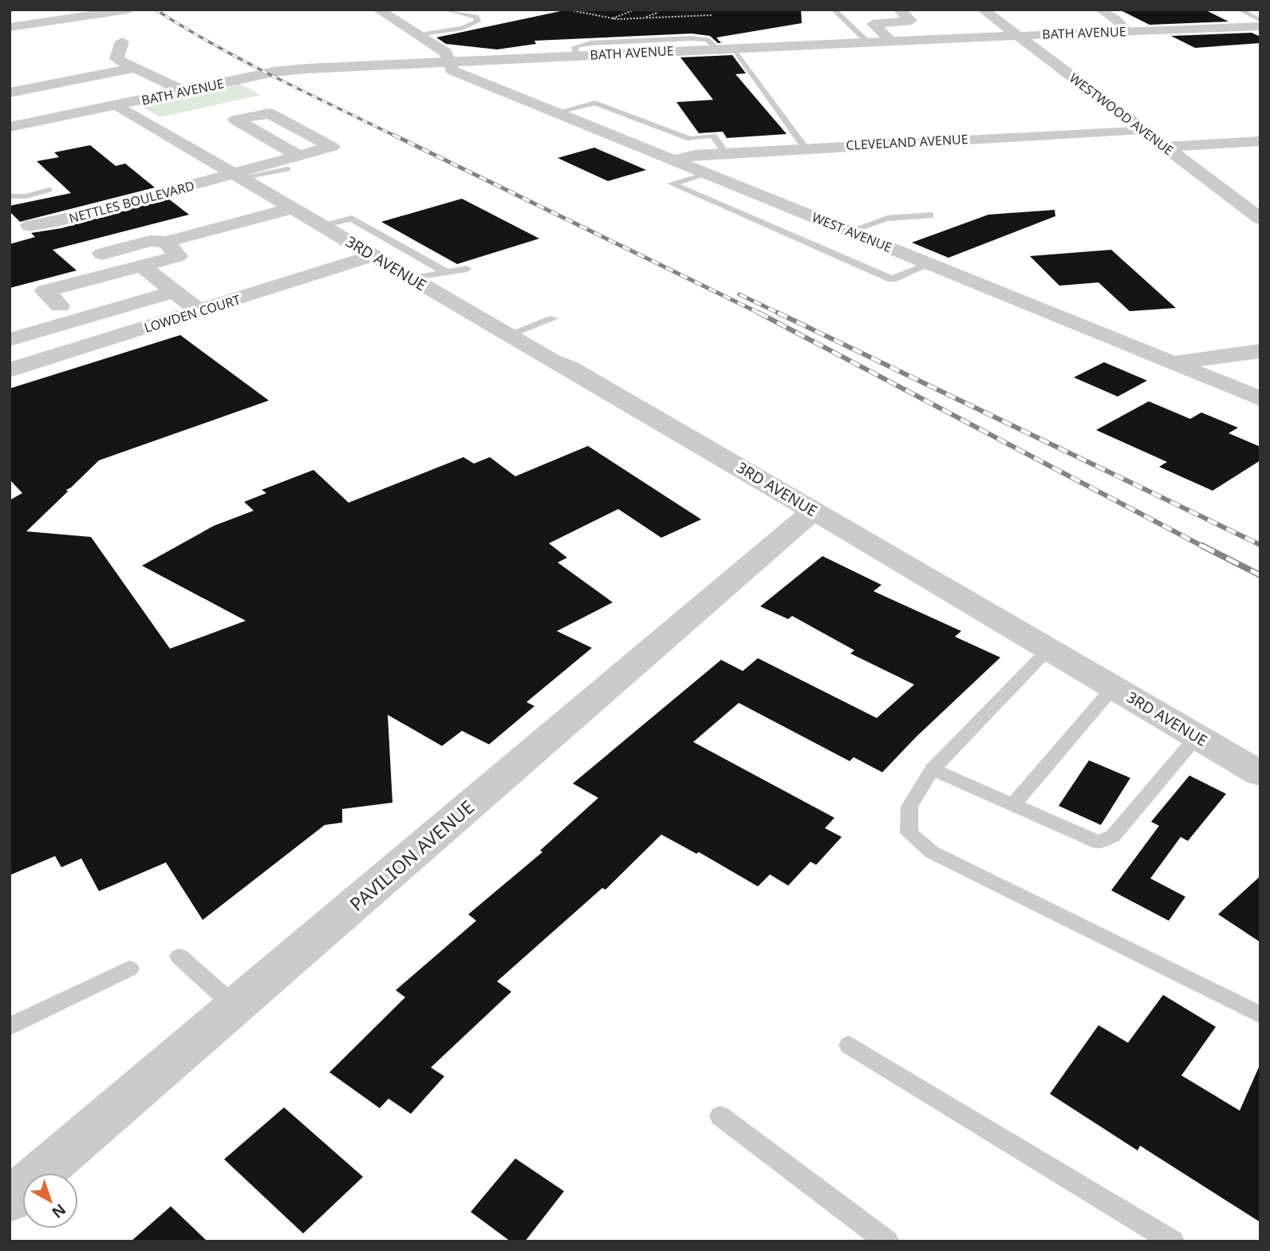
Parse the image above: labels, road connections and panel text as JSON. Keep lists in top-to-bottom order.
{
  "streets": {
    "street": [
      "BATH AVENUE",
      "WESTWOOD AVENUE",
      "CLEVELAND AVENUE",
      "NETTLES BOULEVARD",
      "WEST AVENUE",
      "3RD AVENUE",
      "LOWDEN COURT",
      "PAVILION AVENUE"
    ]
  },
  "crossings": [
    ["BATH AVENUE", "WESTWOOD AVENUE"],
    ["BATH AVENUE", "WEST AVENUE"],
    ["BATH AVENUE", "3RD AVENUE"],
    ["WESTWOOD AVENUE", "CLEVELAND AVENUE"],
    ["CLEVELAND AVENUE", "WEST AVENUE"],
    ["NETTLES BOULEVARD", "3RD AVENUE"],
    ["3RD AVENUE", "LOWDEN COURT"],
    ["3RD AVENUE", "PAVILION AVENUE"]
  ],
  "north": "bottom right"
}
